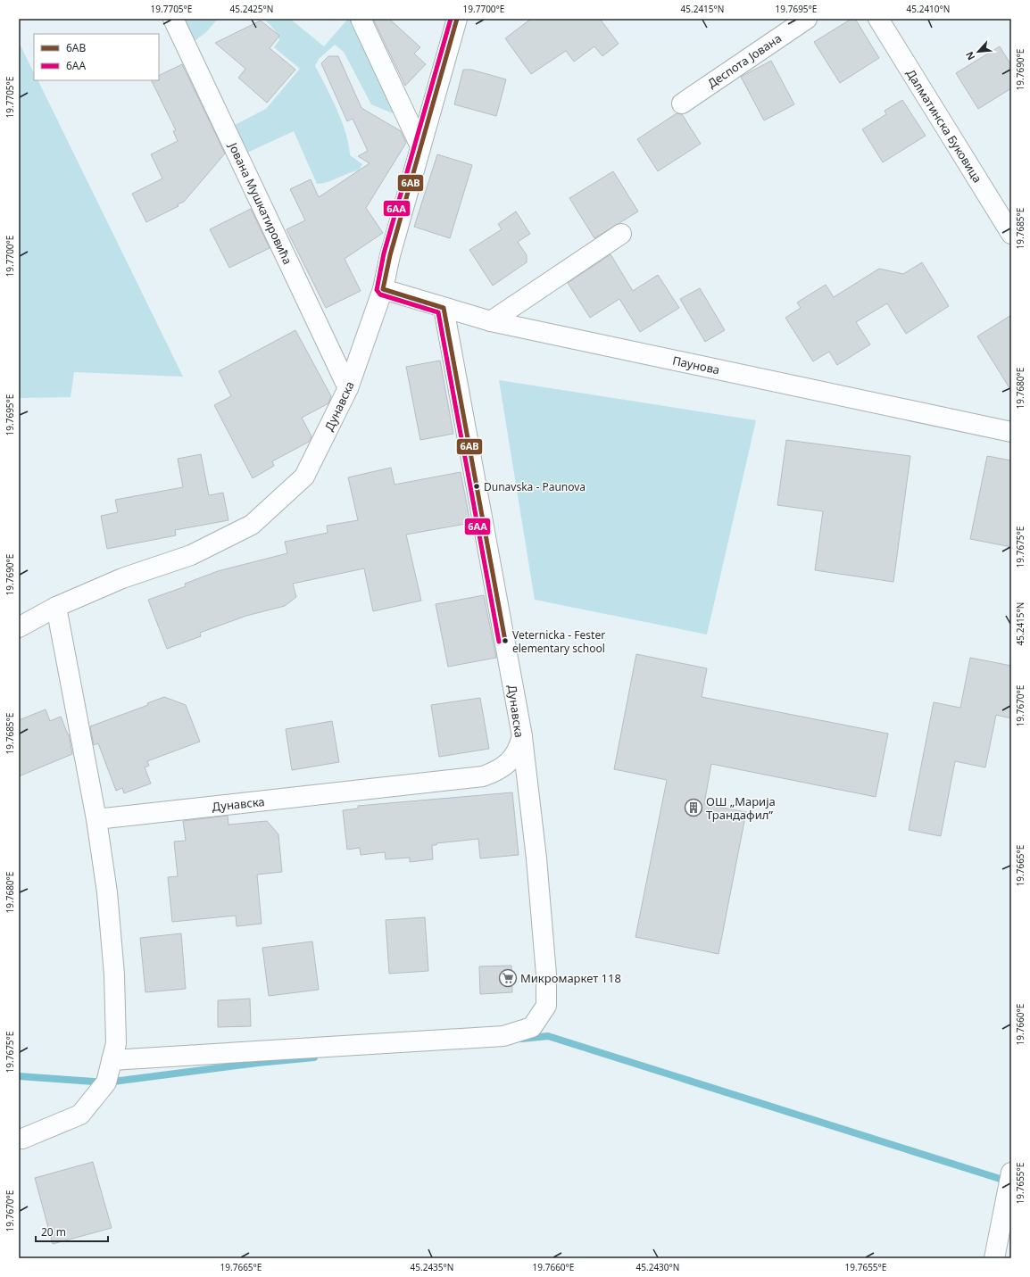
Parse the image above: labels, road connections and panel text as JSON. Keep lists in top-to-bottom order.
{
  "streets": {
    "street": [
      "Деспота Јована",
      "Далматинска Буковица",
      "Јована Мушкатировића",
      "Паунова",
      "Дунавска"
    ]
  },
  "crossings": [
    ["Јована Мушкатировића", "Дунавска"],
    ["Паунова", "Дунавска"]
  ],
  "places": {
    "other": ["Dunavska - Paunova", "Veternicka - Fester elementary school"],
    "building": ["ОШ „Марија Трандафил”"],
    "supermarket": ["Микромаркет 118"]
  },
  "lines": ["transit line 6AB", "transit line 6AA"],
  "legend": ["6AB", "6AA"],
  "scale_bar": "20 m",
  "north": "bottom left",
  "coordinates": [
    "19.7705°E",
    "45.2425°N",
    "19.7700°E",
    "45.2415°N",
    "19.7695°E",
    "45.2410°N",
    "19.7690°E",
    "19.7685°E",
    "19.7680°E",
    "19.7675°E",
    "19.7670°E",
    "19.7665°E",
    "19.7660°E",
    "19.7655°E",
    "45.2435°N",
    "45.2430°N"
  ]
}
